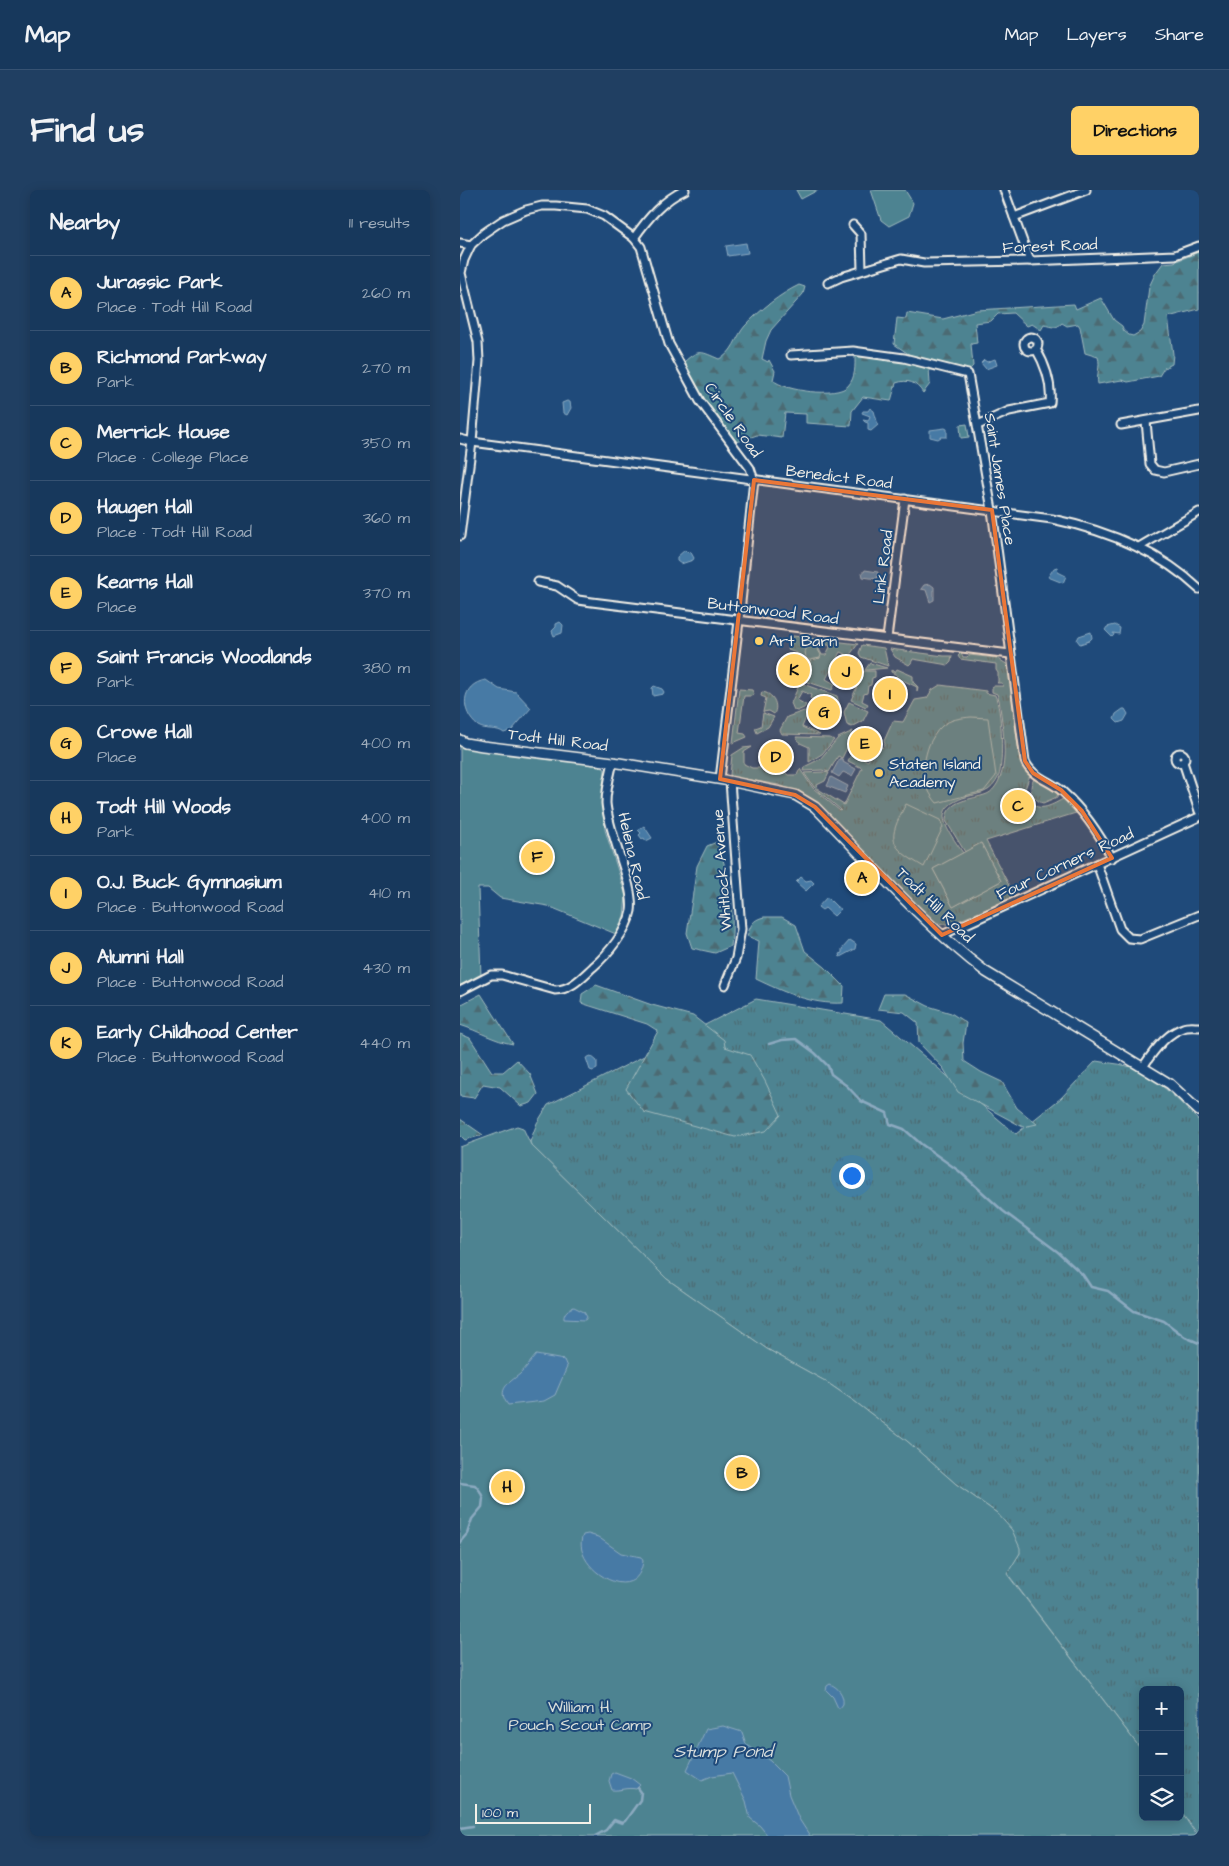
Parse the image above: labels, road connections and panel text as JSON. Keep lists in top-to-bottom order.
{
  "streets": {
    "street": [
      "Forest Road",
      "Circle Road",
      "Benedict Road",
      "Saint James Place",
      "Link Road",
      "Buttonwood Road",
      "Todt Hill Road",
      "Helena Road",
      "Four Corners Road",
      "Whitlock Avenue"
    ]
  },
  "crossings": [
    ["Circle Road", "Benedict Road"],
    ["Circle Road", "Buttonwood Road"],
    ["Circle Road", "Todt Hill Road"],
    ["Benedict Road", "Saint James Place"],
    ["Benedict Road", "Link Road"],
    ["Saint James Place", "Buttonwood Road"],
    ["Saint James Place", "Four Corners Road"],
    ["Link Road", "Buttonwood Road"],
    ["Todt Hill Road", "Helena Road"],
    ["Todt Hill Road", "Four Corners Road"],
    ["Todt Hill Road", "Whitlock Avenue"]
  ],
  "water": ["Stump Pond"],
  "parks": ["William H. Pouch Scout Camp"],
  "places": ["Art Barn", "Staten Island Academy"],
  "scale_bar": "100 m",
  "page": {
    "header": "Map",
    "nav": ["Map", "Layers", "Share"],
    "title": "Find us",
    "buttons": "Directions",
    "heading": ["Nearby", "11 results"],
    "list": [
      {
        "mark": "A",
        "name": "Jurassic Park",
        "note": "Place · Todt Hill Road",
        "value": "260 m"
      },
      {
        "mark": "B",
        "name": "Richmond Parkway",
        "note": "Park",
        "value": "270 m"
      },
      {
        "mark": "C",
        "name": "Merrick House",
        "note": "Place · College Place",
        "value": "350 m"
      },
      {
        "mark": "D",
        "name": "Haugen Hall",
        "note": "Place · Todt Hill Road",
        "value": "360 m"
      },
      {
        "mark": "E",
        "name": "Kearns Hall",
        "note": "Place",
        "value": "370 m"
      },
      {
        "mark": "F",
        "name": "Saint Francis Woodlands",
        "note": "Park",
        "value": "380 m"
      },
      {
        "mark": "G",
        "name": "Crowe Hall",
        "note": "Place",
        "value": "400 m"
      },
      {
        "mark": "H",
        "name": "Todt Hill Woods",
        "note": "Park",
        "value": "400 m"
      },
      {
        "mark": "I",
        "name": "O.J. Buck Gymnasium",
        "note": "Place · Buttonwood Road",
        "value": "410 m"
      },
      {
        "mark": "J",
        "name": "Alumni Hall",
        "note": "Place · Buttonwood Road",
        "value": "430 m"
      },
      {
        "mark": "K",
        "name": "Early Childhood Center",
        "note": "Place · Buttonwood Road",
        "value": "440 m"
      }
    ],
    "pins": [
      "K",
      "J",
      "I",
      "G",
      "E",
      "D",
      "C",
      "F",
      "A",
      "B",
      "H"
    ],
    "map_buttons": ["+", "−"],
    "scale": "100 m"
  }
}
